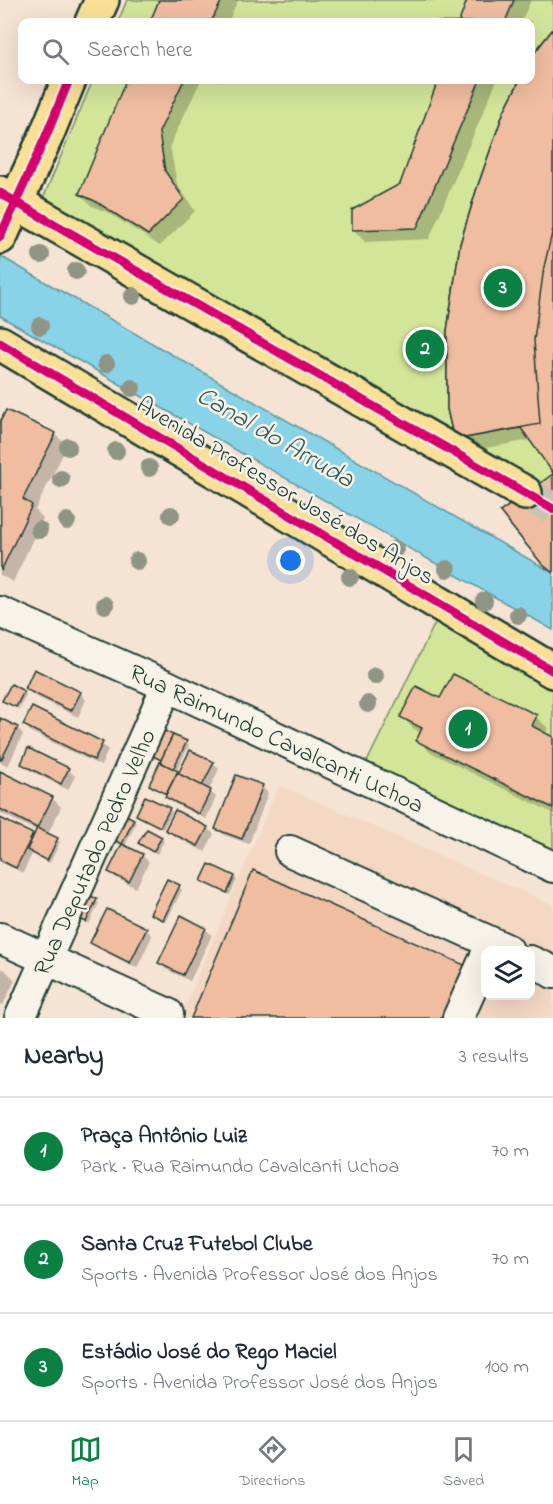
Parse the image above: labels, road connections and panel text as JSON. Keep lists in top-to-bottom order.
{
  "streets": {
    "main road": ["Avenida Professor José dos Anjos"],
    "street": ["Rua Raimundo Cavalcanti Uchoa", "Rua Deputado Pedro Velho"]
  },
  "crossings": [
    ["Rua Raimundo Cavalcanti Uchoa", "Rua Deputado Pedro Velho"]
  ],
  "water": ["Canal do Arruda"],
  "page": {
    "search": "Search here",
    "pins": ["3", "2", "1"],
    "heading": ["Nearby", "3 results"],
    "list": [
      {
        "mark": "1",
        "name": "Praça Antônio Luiz",
        "note": "Park · Rua Raimundo Cavalcanti Uchoa",
        "value": "70 m"
      },
      {
        "mark": "2",
        "name": "Santa Cruz Futebol Clube",
        "note": "Sports · Avenida Professor José dos Anjos",
        "value": "70 m"
      },
      {
        "mark": "3",
        "name": "Estádio José do Rego Maciel",
        "note": "Sports · Avenida Professor José dos Anjos",
        "value": "100 m"
      }
    ],
    "nav": ["Map", "Directions", "Saved"]
  }
}
